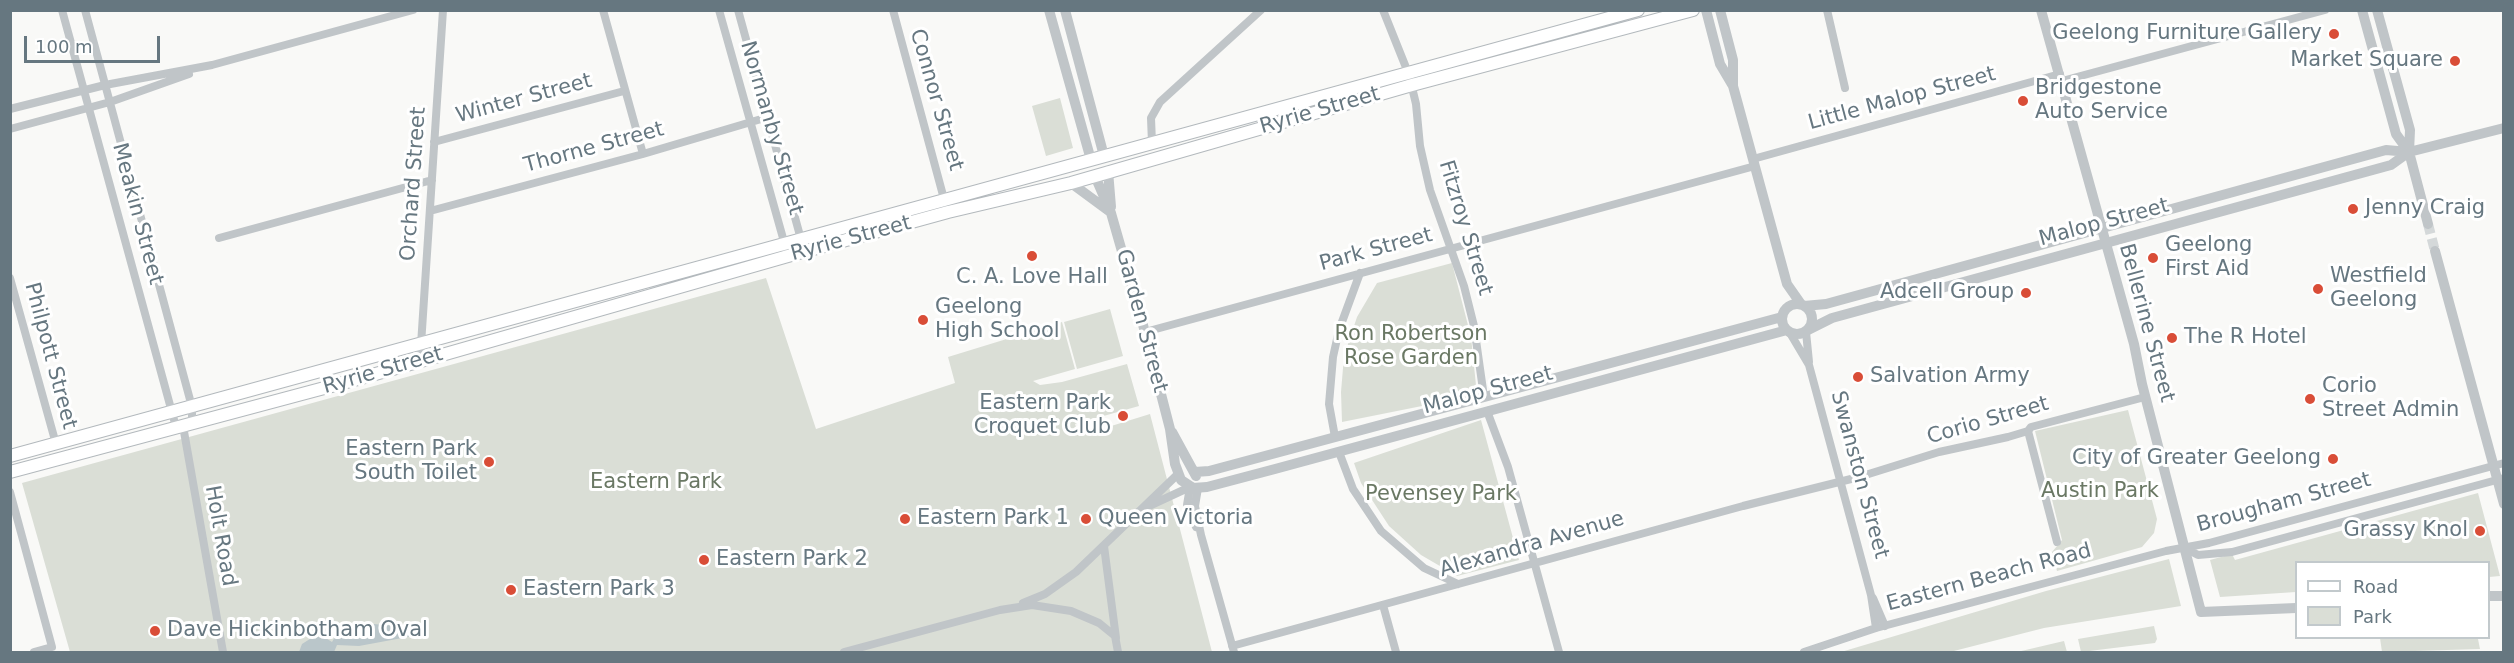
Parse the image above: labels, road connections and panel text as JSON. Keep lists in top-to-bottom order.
{
  "streets": {
    "main road": ["Ryrie Street", "Garden Street"],
    "street": [
      "Winter Street",
      "Little Malop Street",
      "Connor Street",
      "Normanby Street",
      "Thorne Street",
      "Orchard Street",
      "Meakin Street",
      "Malop Street",
      "Fitzroy Street",
      "Park Street",
      "Bellerine Street",
      "Philpott Street",
      "Corio Street",
      "Swanston Street",
      "Brougham Street",
      "Holt Road",
      "Alexandra Avenue",
      "Eastern Beach Road"
    ]
  },
  "crossings": [
    ["Winter Street", "Orchard Street"],
    ["Little Malop Street", "Park Street"],
    ["Little Malop Street", "Bellerine Street"],
    ["Connor Street", "Ryrie Street"],
    ["Ryrie Street", "Normanby Street"],
    ["Ryrie Street", "Orchard Street"],
    ["Ryrie Street", "Meakin Street"],
    ["Ryrie Street", "Fitzroy Street"],
    ["Ryrie Street", "Garden Street"],
    ["Ryrie Street", "Philpott Street"],
    ["Ryrie Street", "Holt Road"],
    ["Normanby Street", "Thorne Street"],
    ["Thorne Street", "Orchard Street"],
    ["Meakin Street", "Holt Road"],
    ["Malop Street", "Fitzroy Street"],
    ["Malop Street", "Garden Street"],
    ["Malop Street", "Bellerine Street"],
    ["Malop Street", "Swanston Street"],
    ["Fitzroy Street", "Park Street"],
    ["Fitzroy Street", "Alexandra Avenue"],
    ["Park Street", "Garden Street"],
    ["Garden Street", "Alexandra Avenue"],
    ["Bellerine Street", "Corio Street"],
    ["Bellerine Street", "Brougham Street"],
    ["Bellerine Street", "Eastern Beach Road"],
    ["Corio Street", "Swanston Street"],
    ["Corio Street", "Alexandra Avenue"],
    ["Swanston Street", "Alexandra Avenue"],
    ["Swanston Street", "Eastern Beach Road"],
    ["Brougham Street", "Eastern Beach Road"]
  ],
  "parks": [
    "Ron Robertson Rose Garden",
    "Eastern Park",
    "Austin Park",
    "Pevensey Park"
  ],
  "places": [
    "Geelong Furniture Gallery",
    "Market Square",
    "Bridgestone Auto Service",
    "Jenny Craig",
    "C. A. Love Hall",
    "Geelong First Aid",
    "Westfield Geelong",
    "Adcell Group",
    "Geelong High School",
    "The R Hotel",
    "Salvation Army",
    "Corio Street Admin",
    "Eastern Park Croquet Club",
    "City of Greater Geelong",
    "Eastern Park South Toilet",
    "Eastern Park 1",
    "Queen Victoria",
    "Grassy Knol",
    "Eastern Park 2",
    "Eastern Park 3",
    "Dave Hickinbotham Oval"
  ],
  "legend": ["Road", "Park"],
  "scale_bar": "100 m"
}
